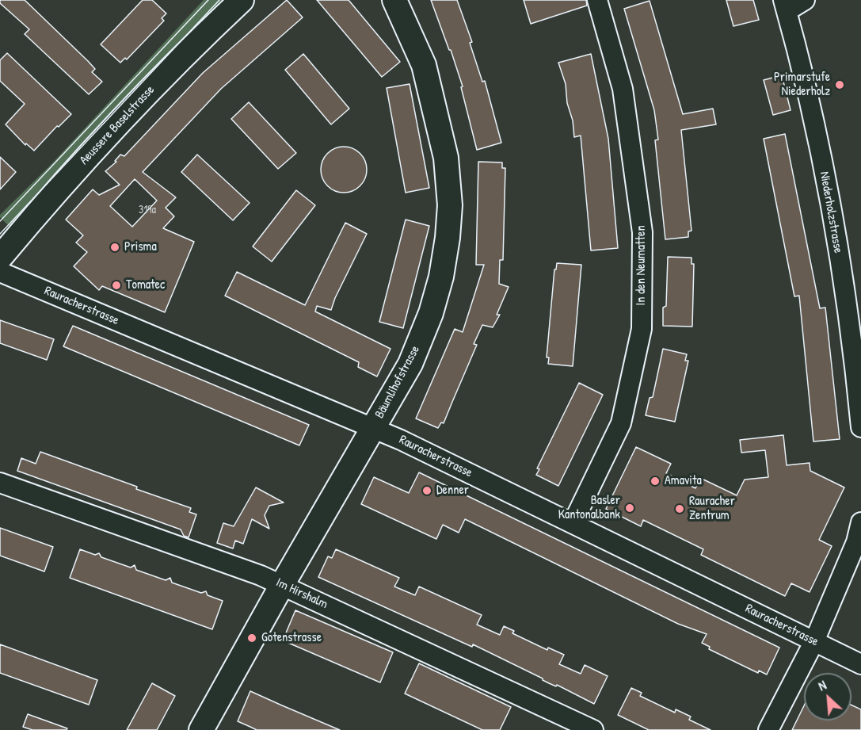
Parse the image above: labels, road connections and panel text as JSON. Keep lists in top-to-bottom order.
{
  "streets": {
    "main road": ["Aeussere Baselstrasse", "Bäumlihofstrasse"],
    "street": [
      "Niederholzstrasse",
      "In den Neumatten",
      "Rauracherstrasse",
      "Im Hirshalm"
    ]
  },
  "crossings": [
    ["In den Neumatten", "Rauracherstrasse"],
    ["Rauracherstrasse", "Bäumlihofstrasse"],
    ["Bäumlihofstrasse", "Im Hirshalm"]
  ],
  "places": [
    "Primarstufe Niederholz",
    "Prisma",
    "Tomatec",
    "Amavita",
    "Denner",
    "Basler Kantonalbank",
    "Rauracher Zentrum",
    "Gotenstrasse"
  ],
  "house_numbers": ["319a"],
  "north": "top left"
}
